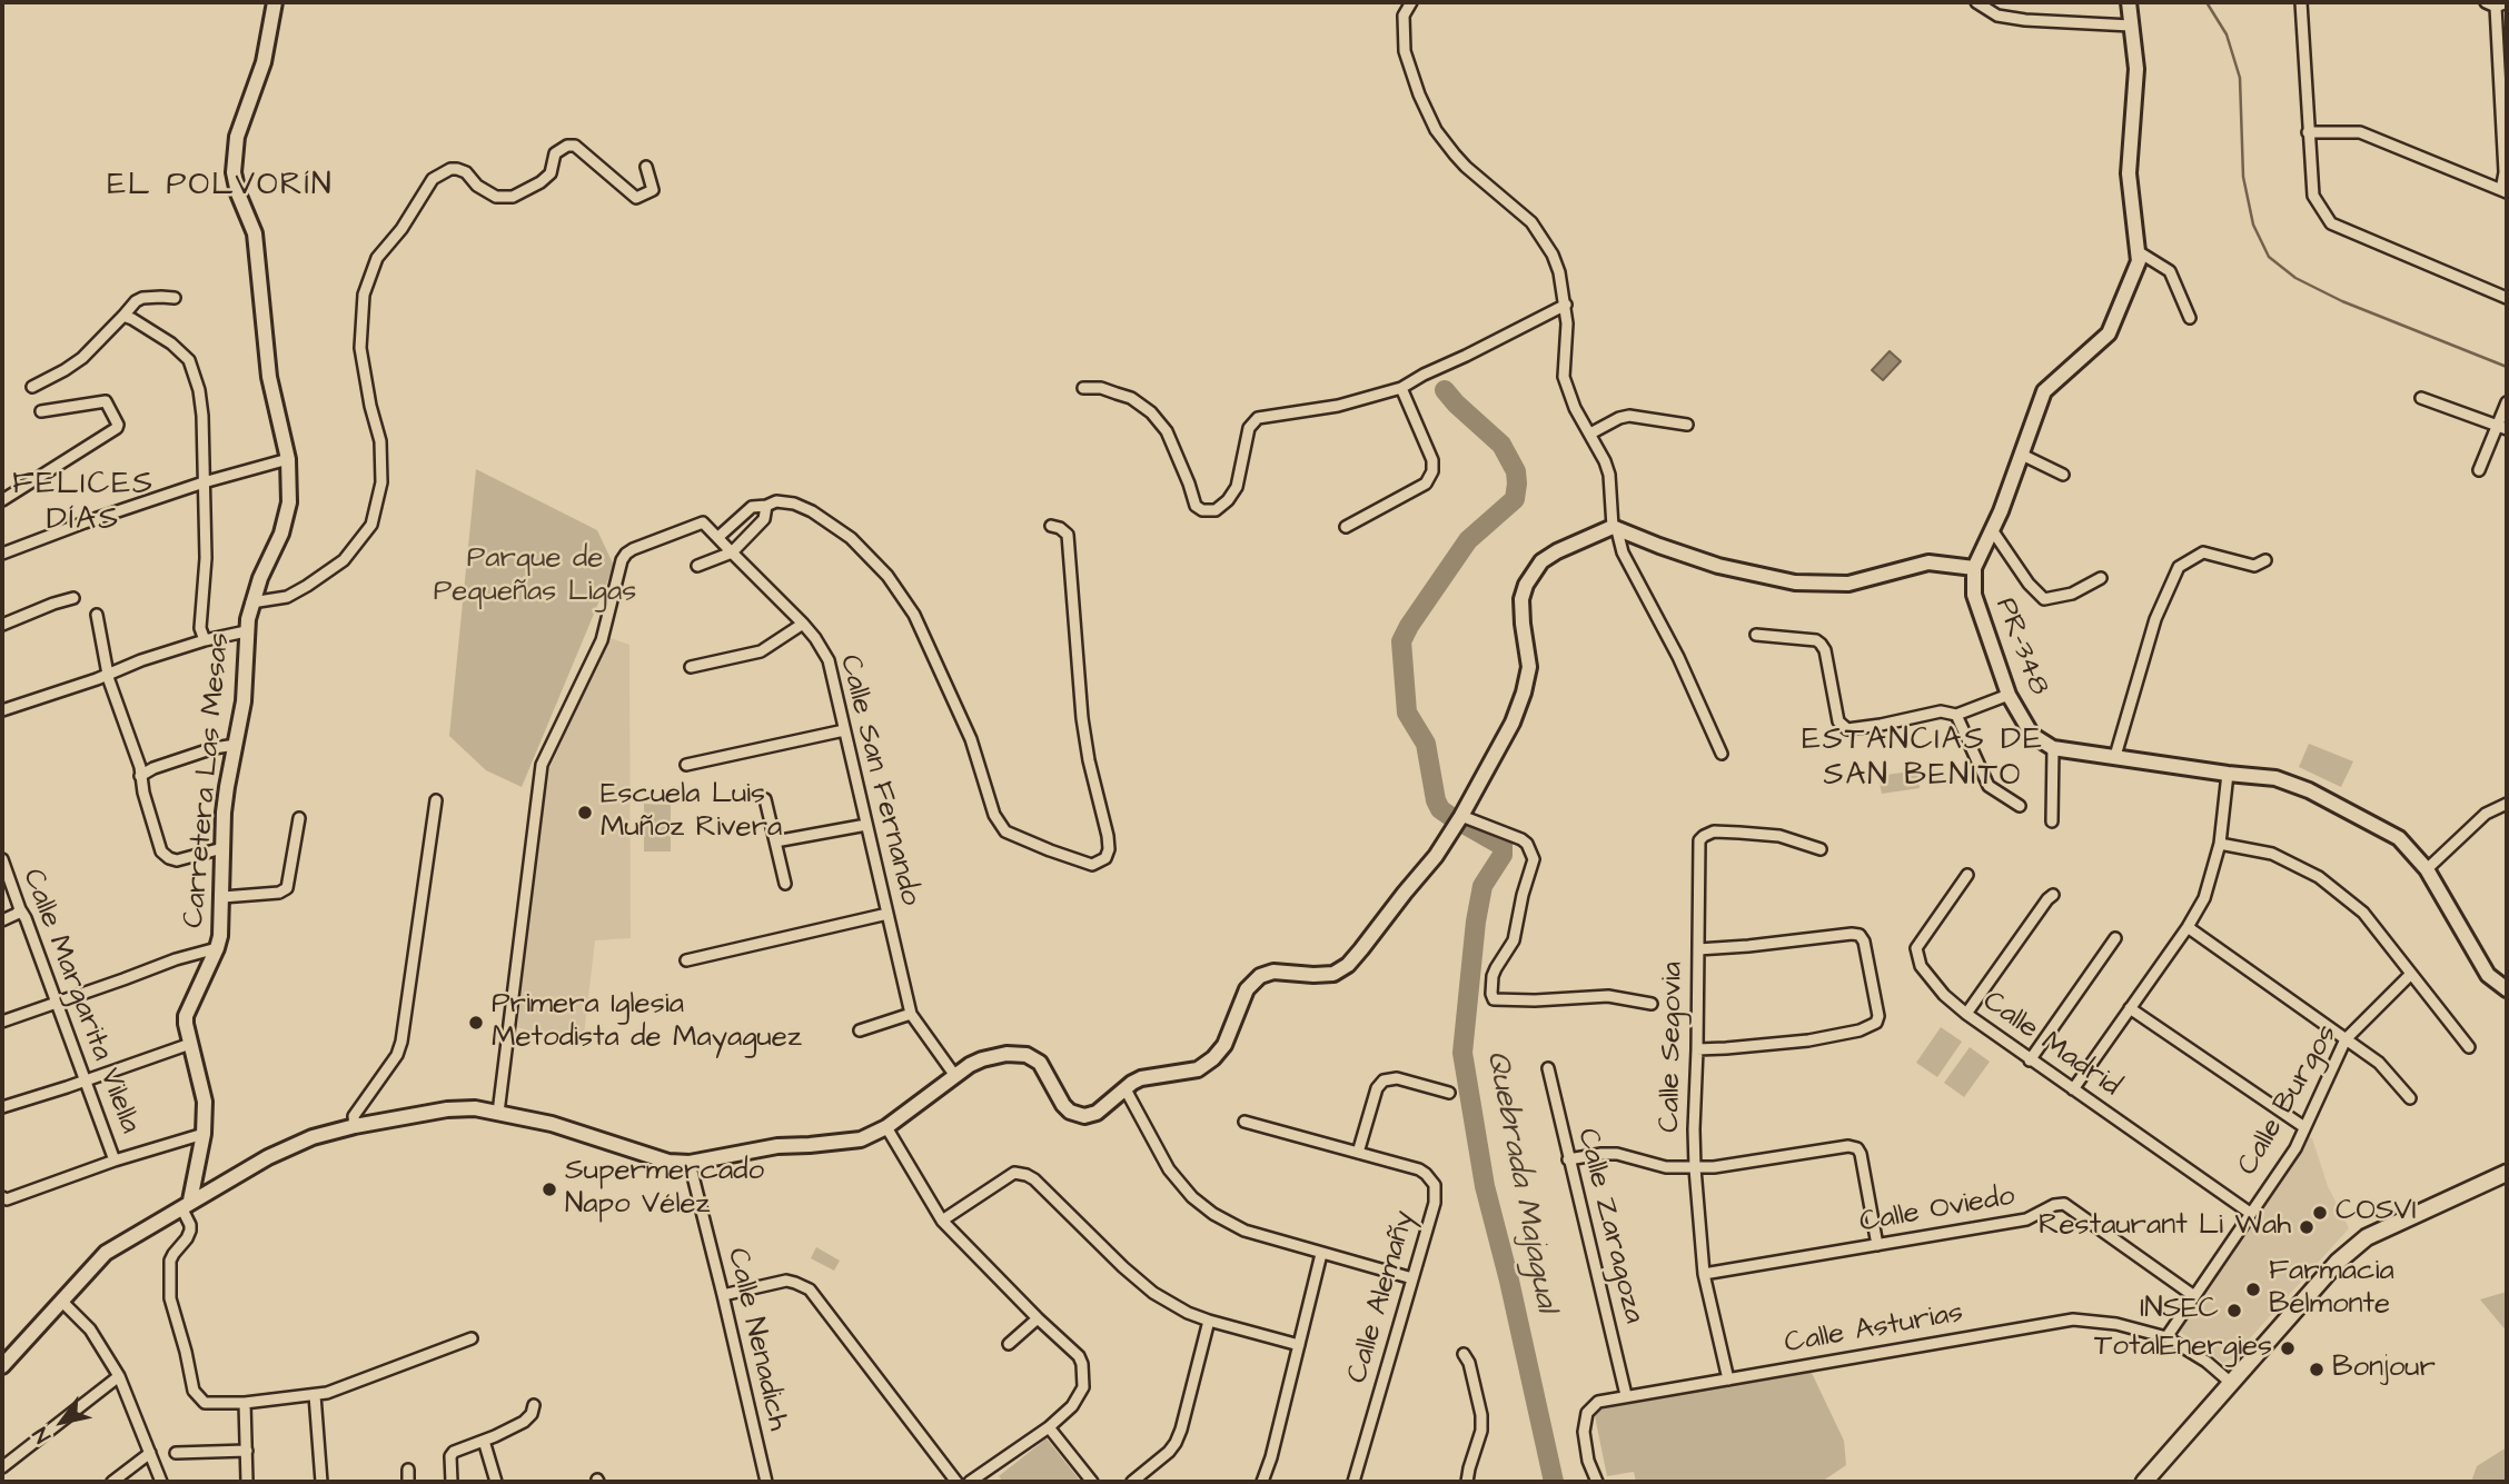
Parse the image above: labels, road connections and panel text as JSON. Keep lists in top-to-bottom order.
{
  "streets": {
    "street": [
      "PR-348",
      "Carretera Las Mesas",
      "Calle San Fernando",
      "Calle Margarita Vilella",
      "Calle Madrid",
      "Calle Segovia",
      "Calle Burgos",
      "Calle Oviedo",
      "Calle Zaragoza",
      "Calle Alemañy",
      "Calle Asturias",
      "Calle Nenadich"
    ]
  },
  "crossings": [
    ["Calle Madrid", "Calle Burgos"],
    ["Calle Segovia", "Calle Oviedo"],
    ["Calle Segovia", "Calle Asturias"],
    ["Calle Burgos", "Calle Oviedo"],
    ["Calle Burgos", "Calle Asturias"],
    ["Calle Zaragoza", "Calle Asturias"]
  ],
  "districts": ["EL POLVORÍN", "FELICES DÍAS", "ESTANCIAS DE SAN BENITO"],
  "water": ["Quebrada Majagual"],
  "parks": ["Parque de Pequeñas Ligas"],
  "places": [
    "Escuela Luis Muñoz Rivera",
    "Primera Iglesia Metodista de Mayaguez",
    "Supermercado Napo Vélez",
    "COSVI",
    "Restaurant Li Wah",
    "Farmacia Belmonte",
    "INSEC",
    "TotalEnergies",
    "Bonjour"
  ],
  "north": "bottom left"
}
